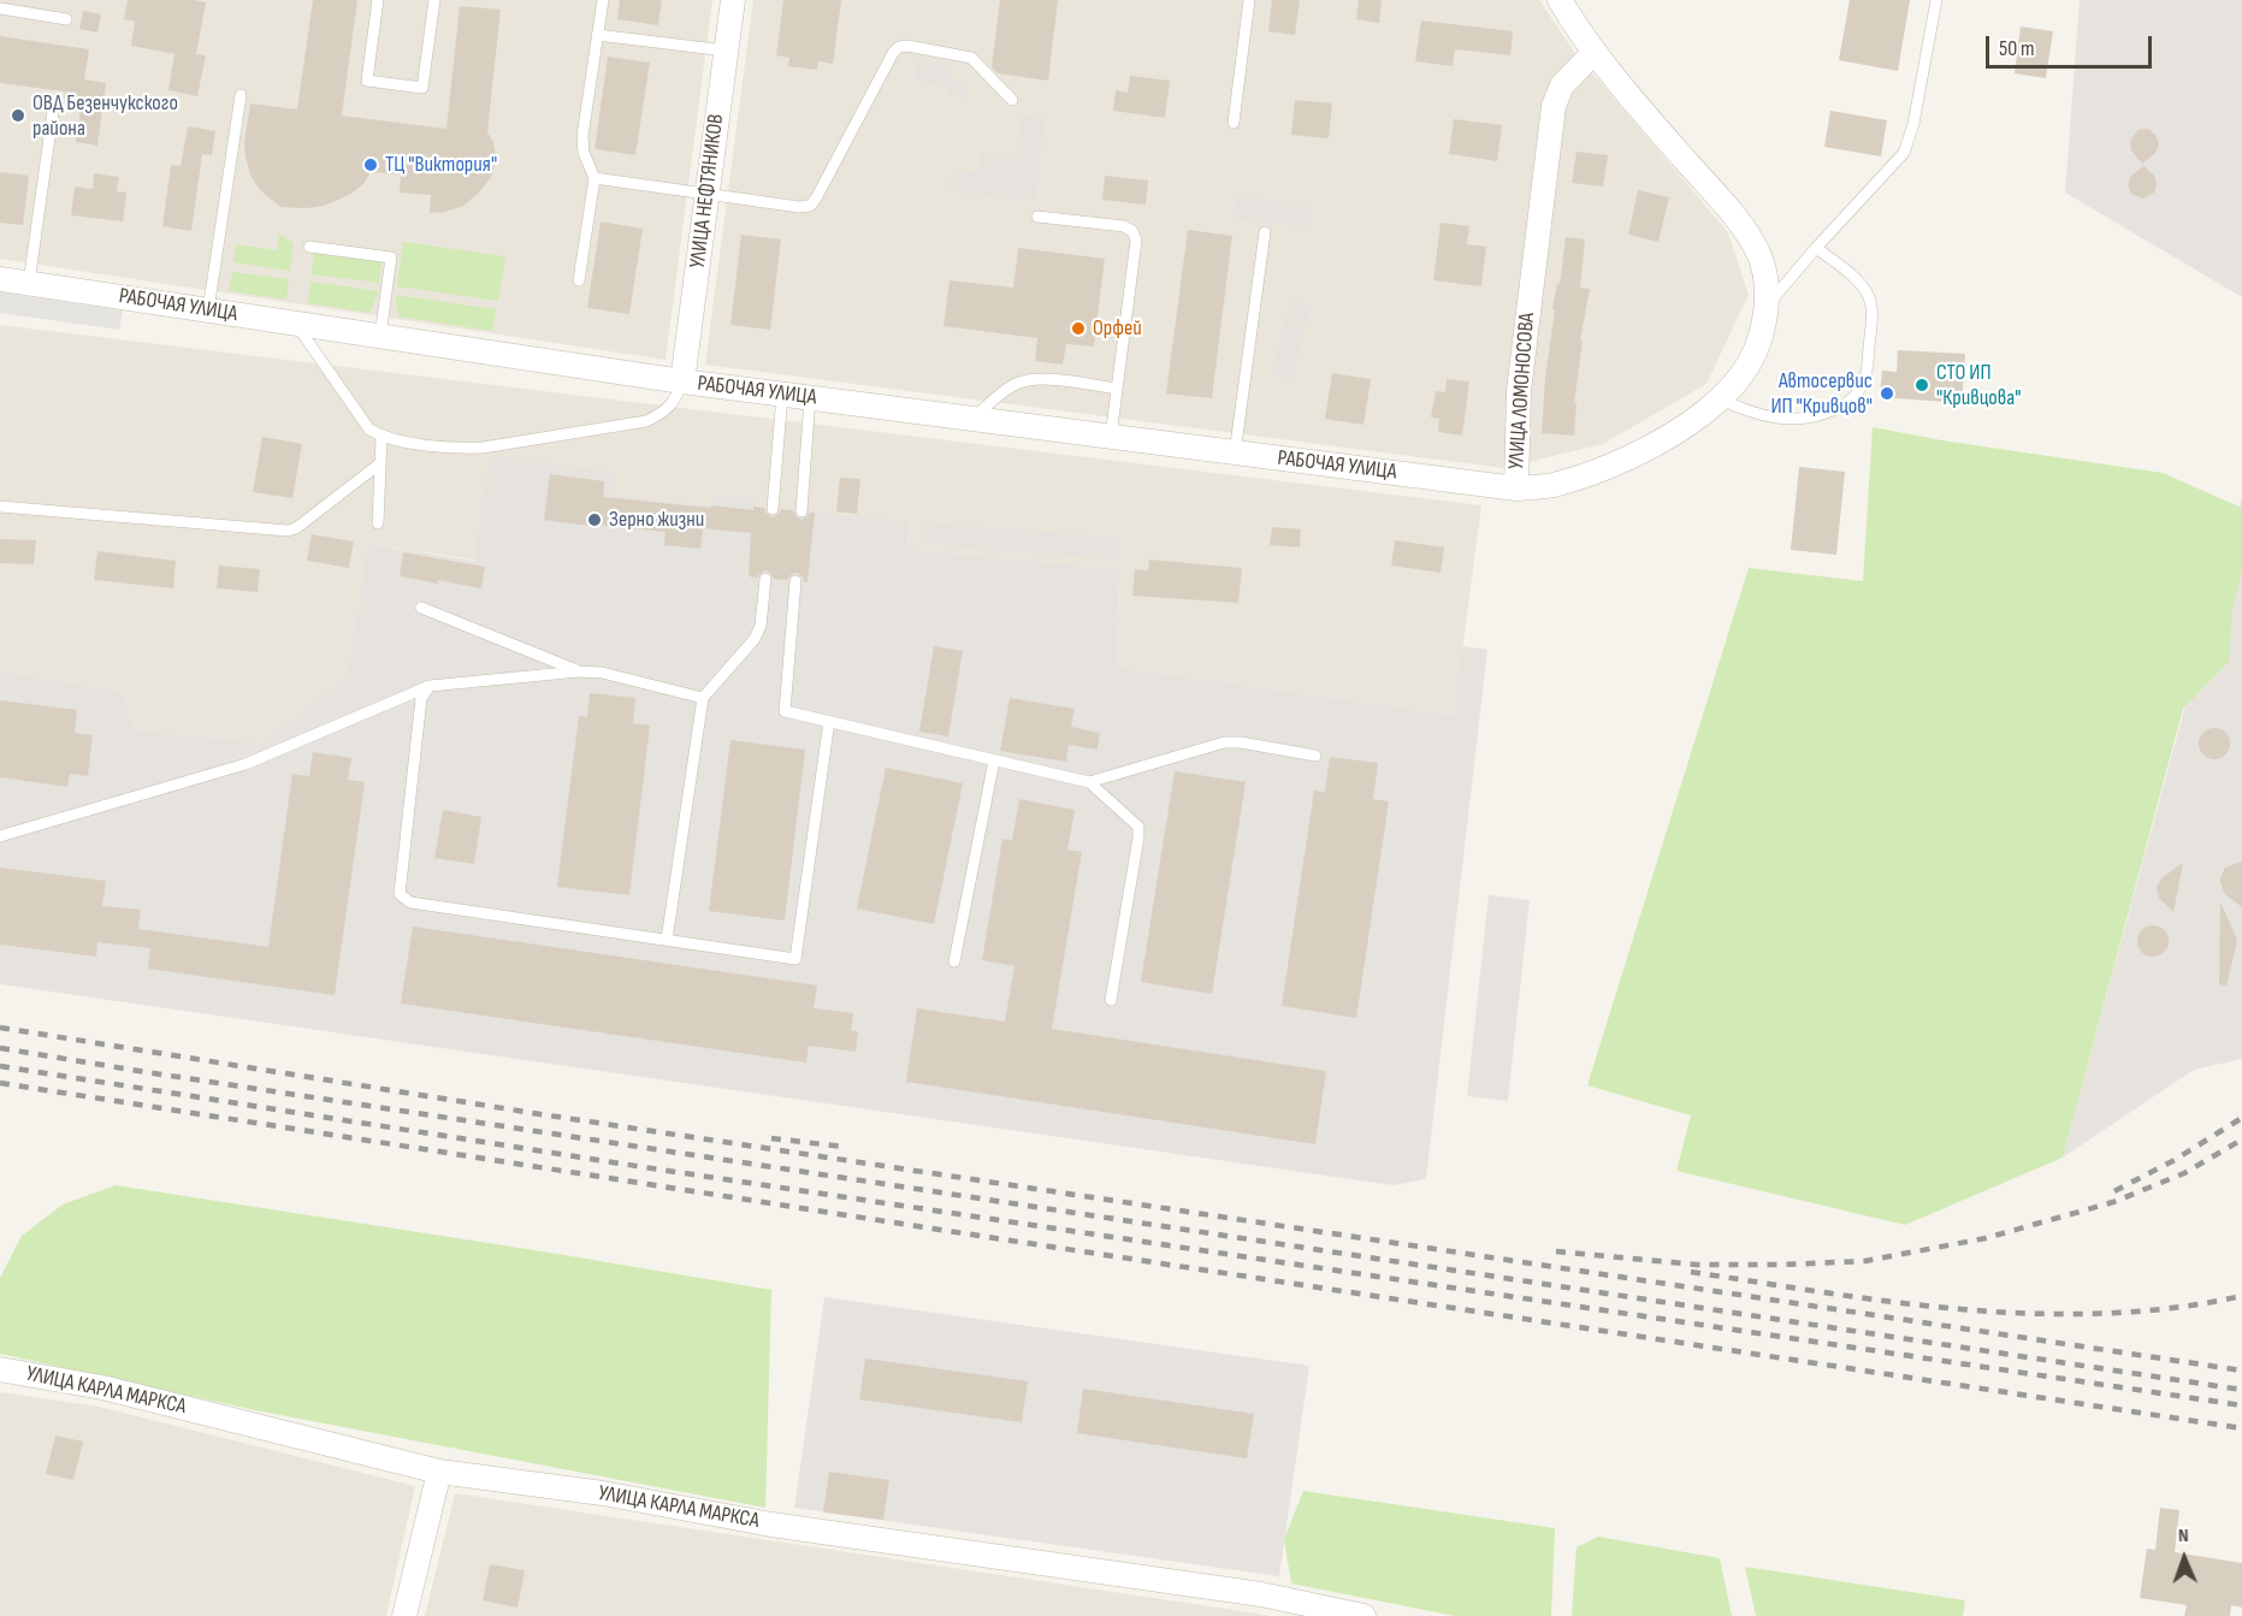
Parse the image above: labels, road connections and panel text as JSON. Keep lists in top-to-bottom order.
{
  "streets": {
    "street": [
      "УЛИЦА НЕФТЯНИКОВ",
      "РАБОЧАЯ УЛИЦА",
      "УЛИЦА ЛОМОНОСОВА",
      "УЛИЦА КАРЛА МАРКСА"
    ]
  },
  "crossings": [
    ["УЛИЦА НЕФТЯНИКОВ", "РАБОЧАЯ УЛИЦА"],
    ["РАБОЧАЯ УЛИЦА", "УЛИЦА ЛОМОНОСОВА"]
  ],
  "places": [
    "ОВД Безенчукского района",
    "ТЦ \"Виктория\"",
    "Орфей",
    "СТО ИП \"Кривцова\"",
    "Автосервис ИП \"Кривцов\"",
    "Зерно жизни"
  ],
  "scale_bar": "50 m",
  "north": "top"
}
